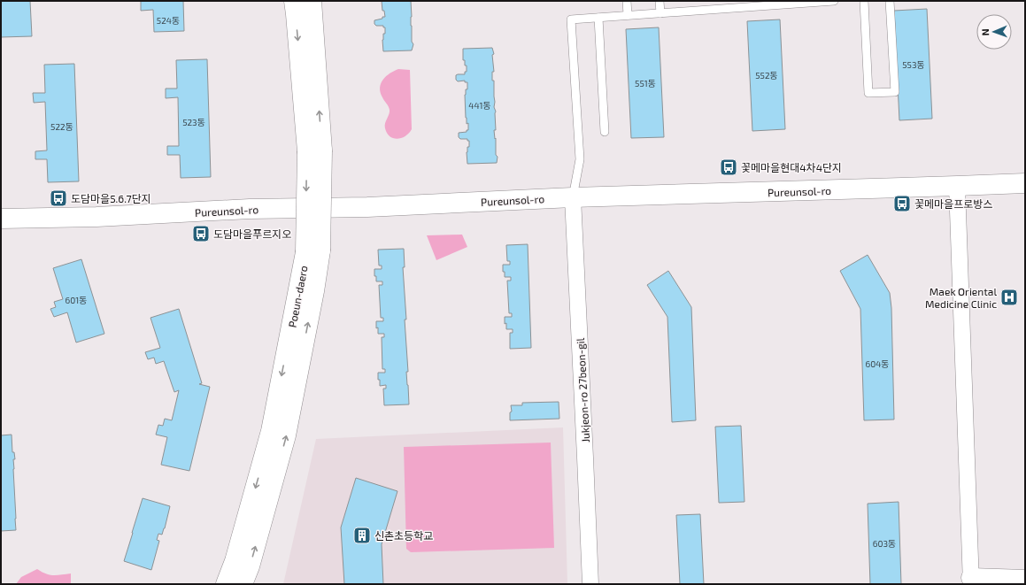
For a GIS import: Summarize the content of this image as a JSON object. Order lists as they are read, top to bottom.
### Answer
{
  "streets": {
    "main road": ["Pureunsol-ro", "Poeun-daero"],
    "street": ["Jukjeon-ro 27beon-gil"]
  },
  "crossings": [
    ["Pureunsol-ro", "Jukjeon-ro 27beon-gil"]
  ],
  "places": {
    "bus stop": [
      "꽃메마을현대4차4단지",
      "도담마을5.6.7단지",
      "꽃메마을프로방스",
      "도담마을푸르지오"
    ],
    "hospital": ["Maek Oriental Medicine Clinic"],
    "building": ["신촌초등학교"]
  },
  "house_numbers": [
    "524동",
    "553동",
    "552동",
    "551동",
    "441동",
    "523동",
    "522동",
    "601동",
    "604동",
    "603동"
  ],
  "north": "left"
}
